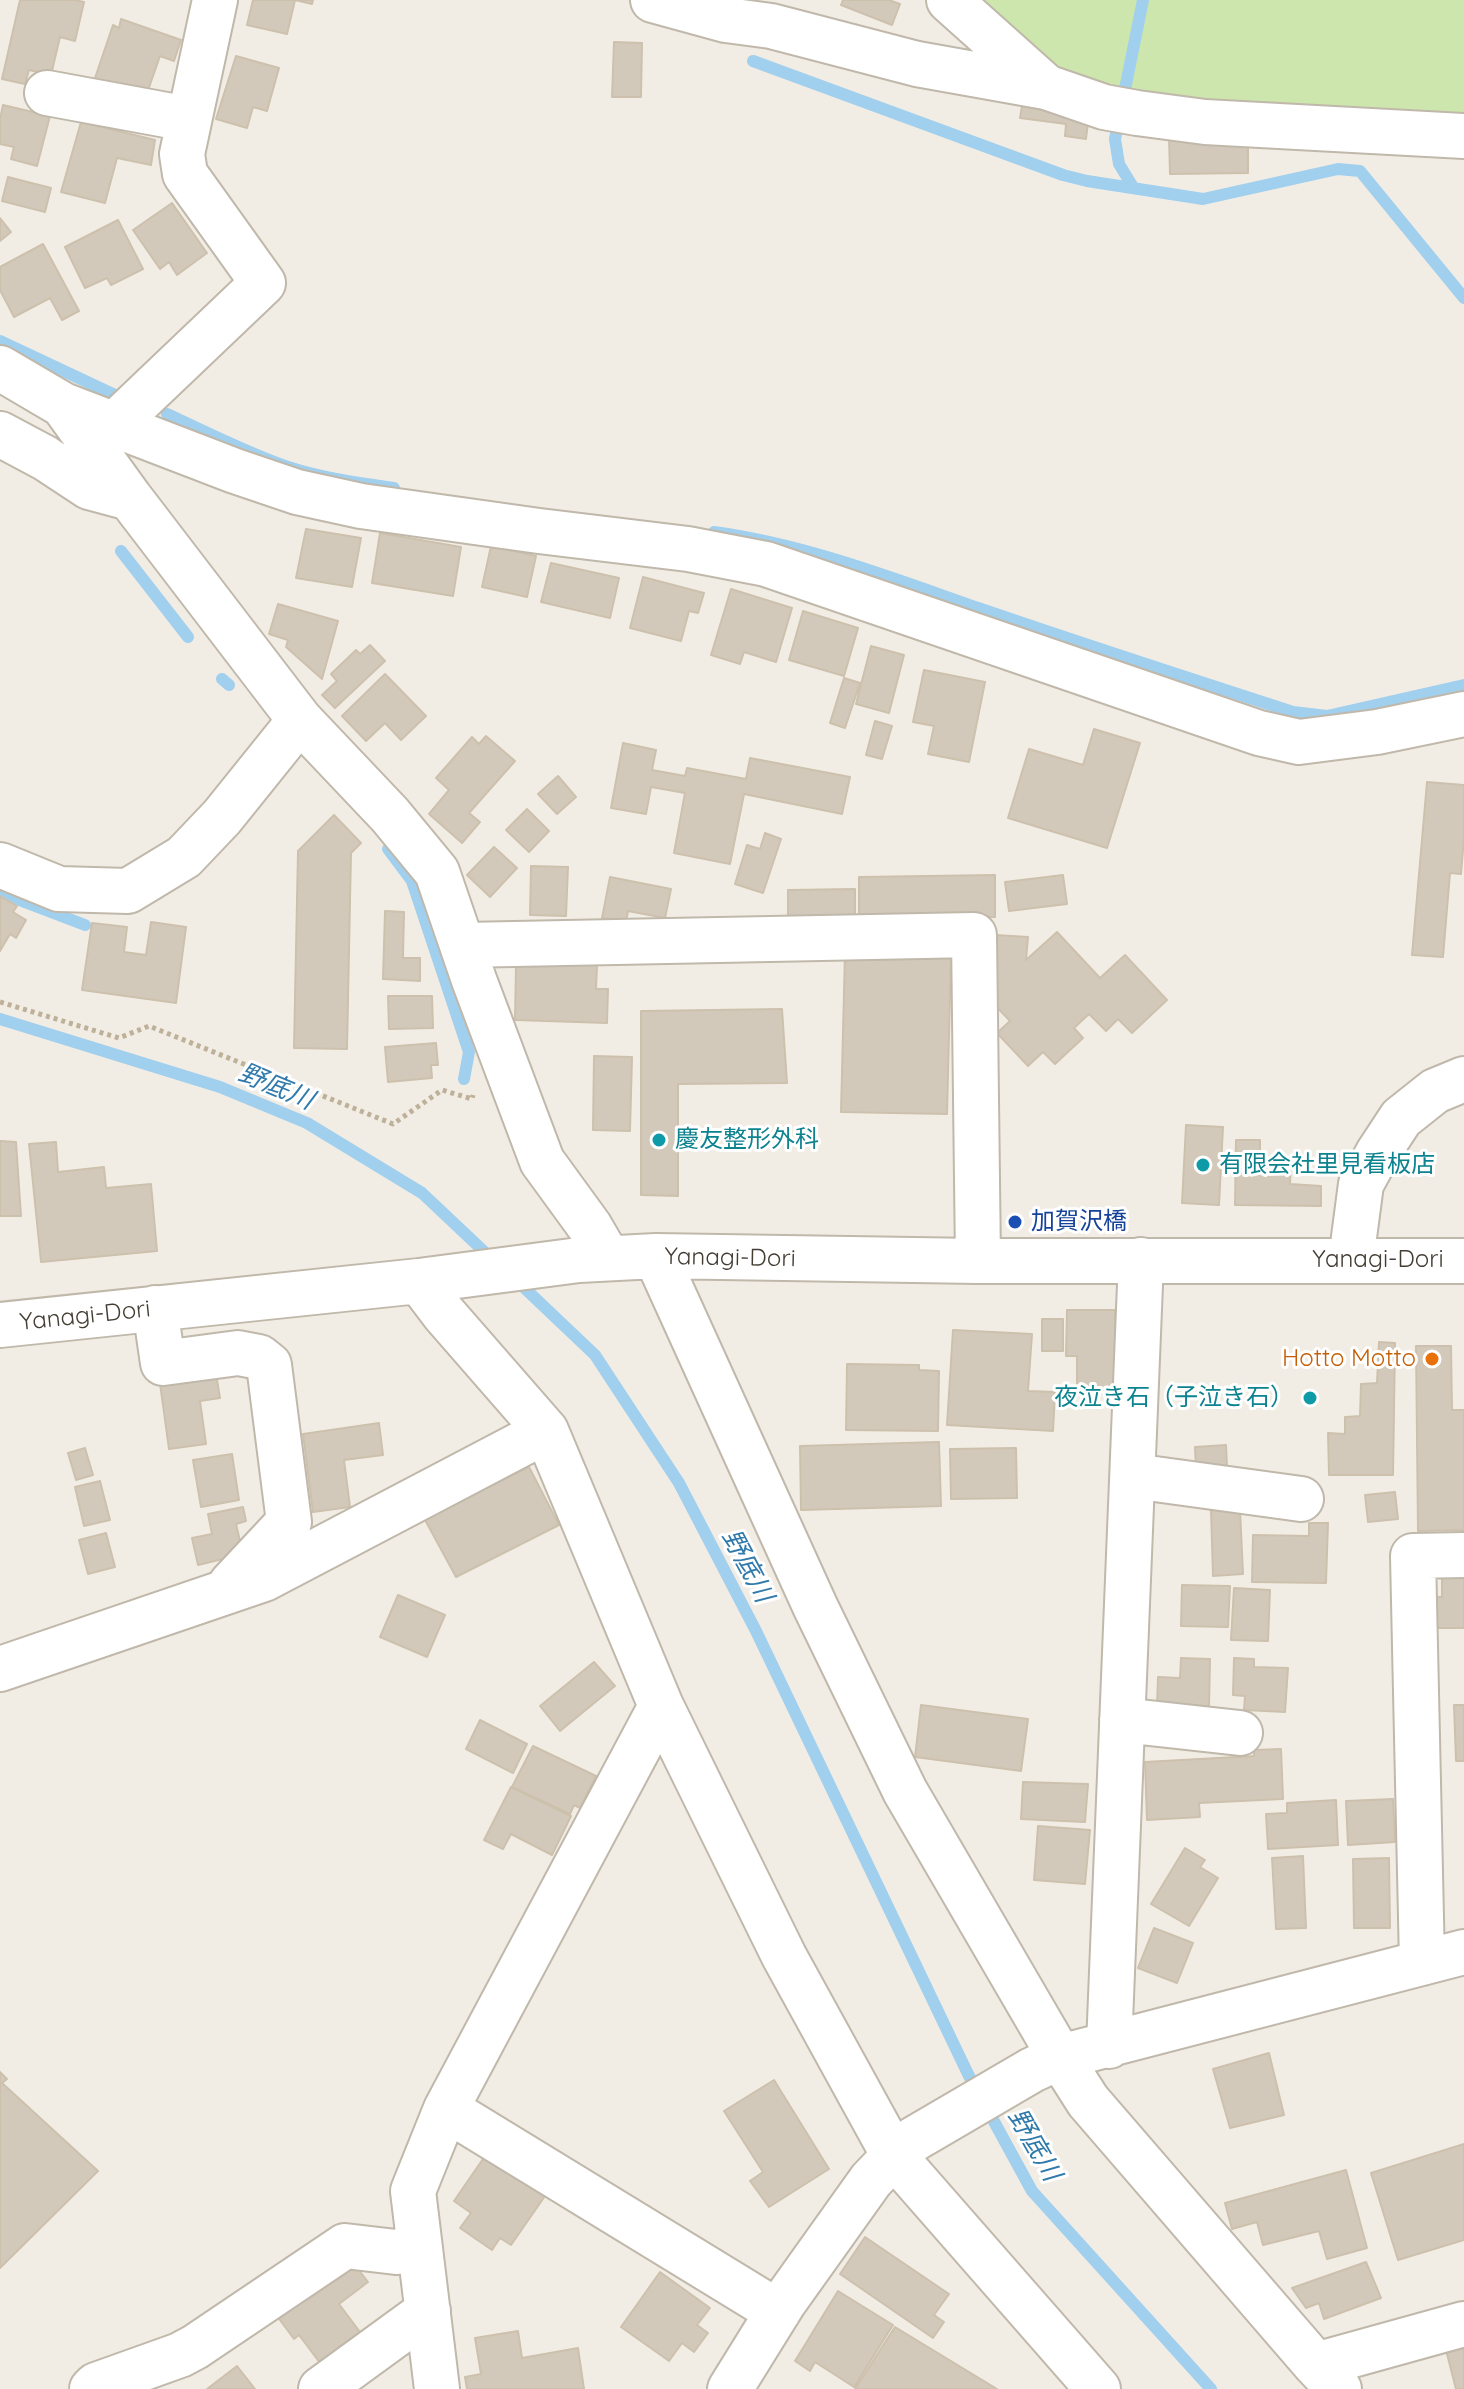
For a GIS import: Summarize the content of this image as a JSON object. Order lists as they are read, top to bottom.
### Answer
{
  "streets": {
    "street": ["Yanagi-Dori"]
  },
  "water": ["野底川"],
  "places": [
    "慶友整形外科",
    "有限会社里見看板店",
    "加賀沢橋",
    "Hotto Motto",
    "夜泣き石（子泣き石）"
  ]
}
